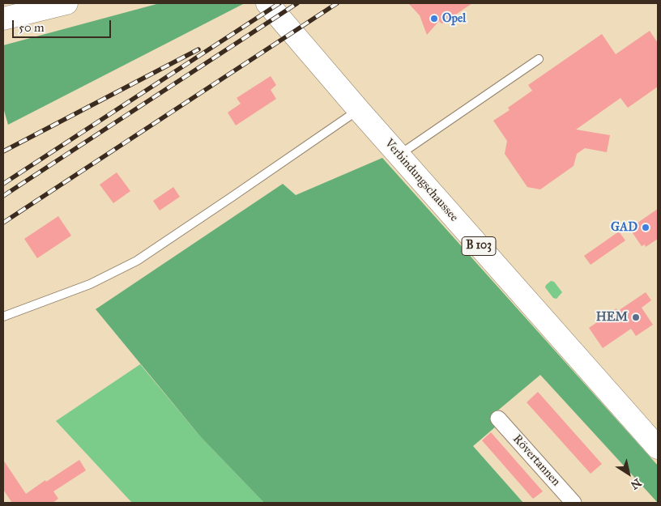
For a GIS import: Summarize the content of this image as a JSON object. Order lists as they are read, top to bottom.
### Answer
{
  "streets": {
    "main road": ["Verbindungschaussee", "B 103"],
    "street": ["Rövertannen"]
  },
  "places": ["Opel", "GAD", "HEM"],
  "scale_bar": "50 m",
  "north": "bottom right"
}
